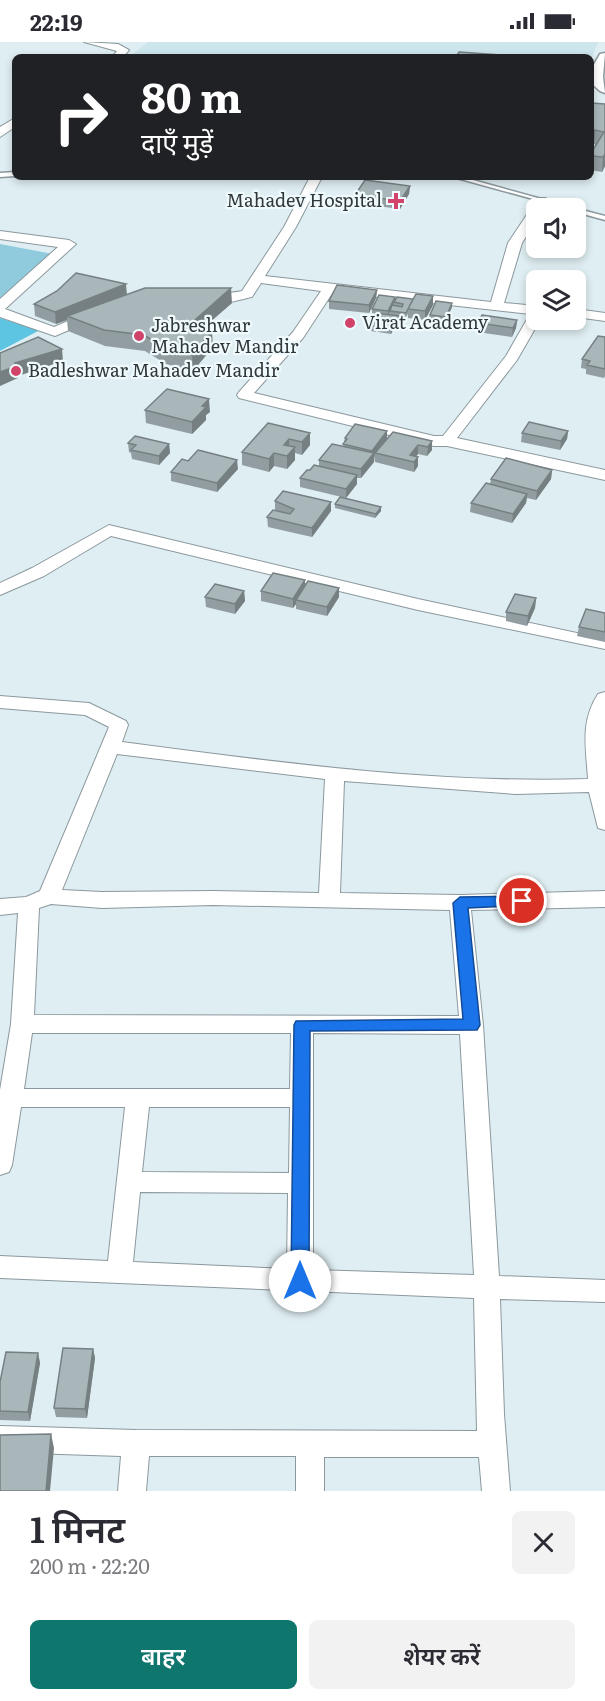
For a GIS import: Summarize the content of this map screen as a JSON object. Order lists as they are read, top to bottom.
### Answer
{
  "places": {
    "health": ["Mahadev Hospital"],
    "other": ["Virat Academy", "Jabreshwar Mahadev Mandir", "Badleshwar Mahadev Mandir"]
  },
  "page": {
    "status": "22:19",
    "turn": ["80 m", "दाएँ मुड़ें"],
    "heading": ["1 मिनट", "200 m · 22:20"],
    "buttons": ["बाहर", "शेयर करें"]
  }
}
